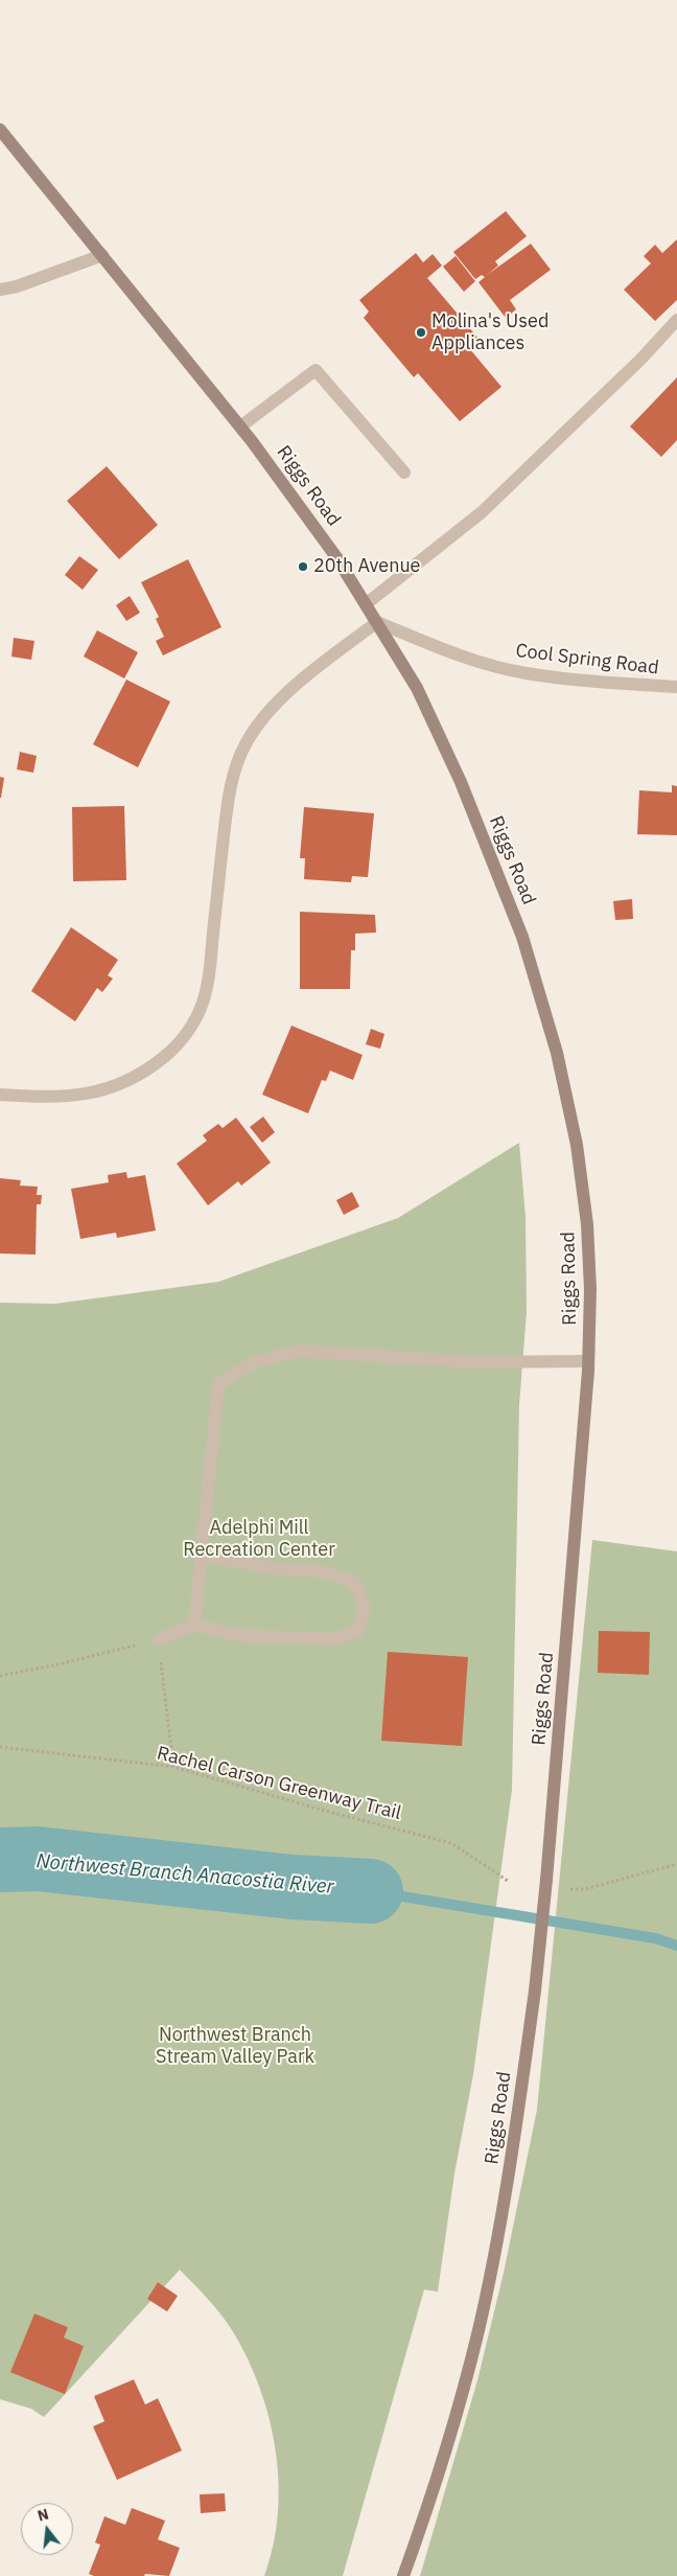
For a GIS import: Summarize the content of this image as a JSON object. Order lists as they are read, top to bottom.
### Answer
{
  "streets": {
    "main road": ["Riggs Road"],
    "street": ["Cool Spring Road"],
    "path": ["Rachel Carson Greenway Trail"]
  },
  "crossings": [
    ["Riggs Road", "Cool Spring Road"]
  ],
  "water": ["Northwest Branch Anacostia River"],
  "parks": ["Adelphi Mill Recreation Center", "Northwest Branch Stream Valley Park"],
  "places": ["Molina's Used Appliances", "20th Avenue"],
  "north": "top"
}
